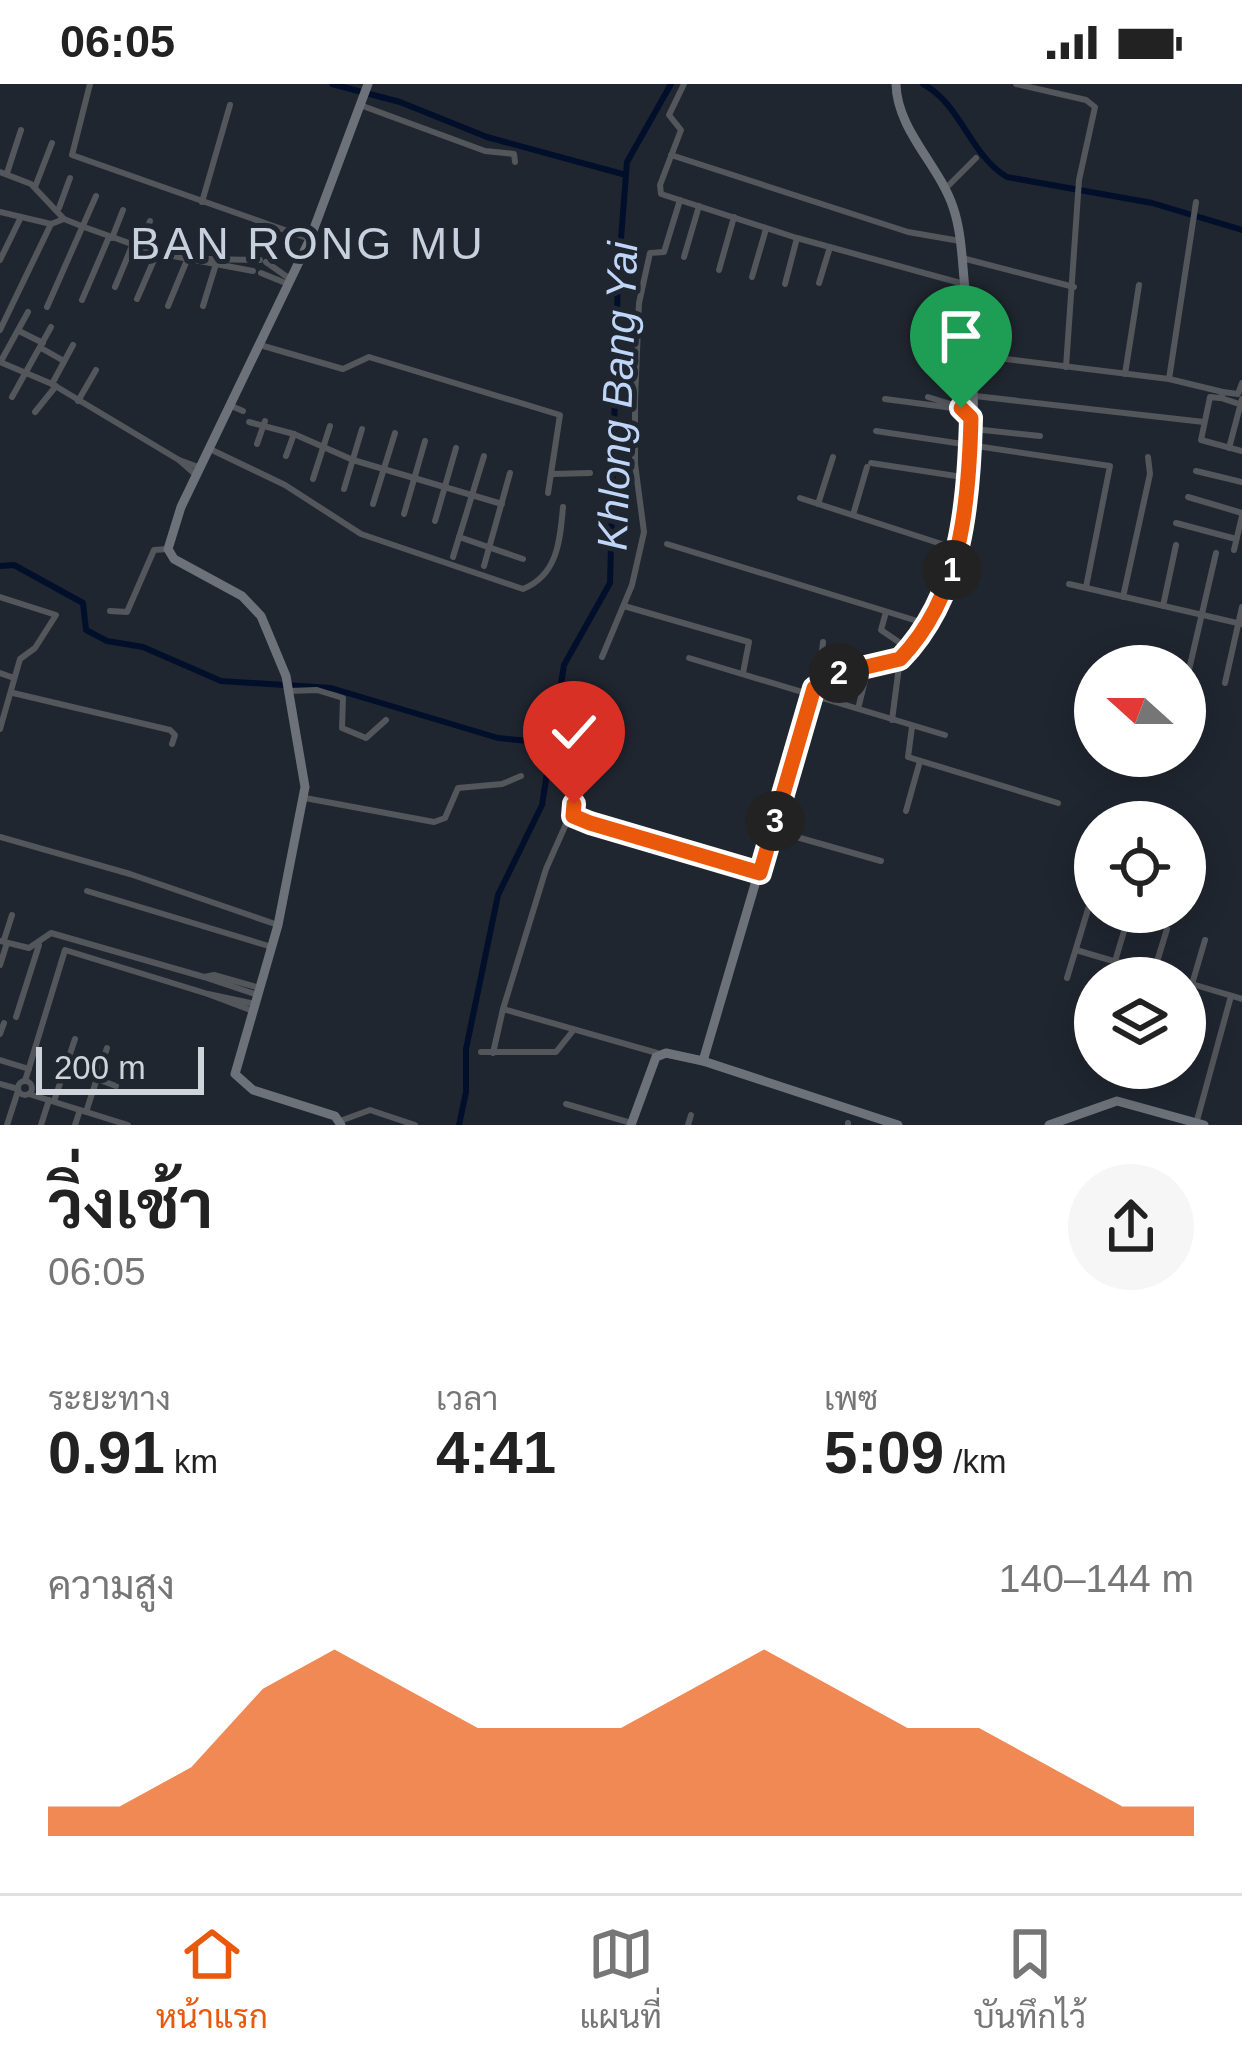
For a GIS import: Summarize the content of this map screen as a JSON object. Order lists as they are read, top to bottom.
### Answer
{
  "districts": ["BAN RONG MU"],
  "water": ["Khlong Bang Yai"],
  "scale_bar": "200 m",
  "north": "left",
  "page": {
    "status": "06:05",
    "pins": ["1", "2", "3"],
    "scale": "200 m",
    "heading": ["วิ่งเช้า", "06:05"],
    "stats": [
      ["ระยะทาง", "0.91 km"],
      ["เวลา", "4:41"],
      ["เพซ", "5:09 /km"]
    ],
    "chart": ["ความสูง", "140–144 m"],
    "tabs": ["หน้าแรก", "แผนที่", "บันทึกไว้"]
  }
}
